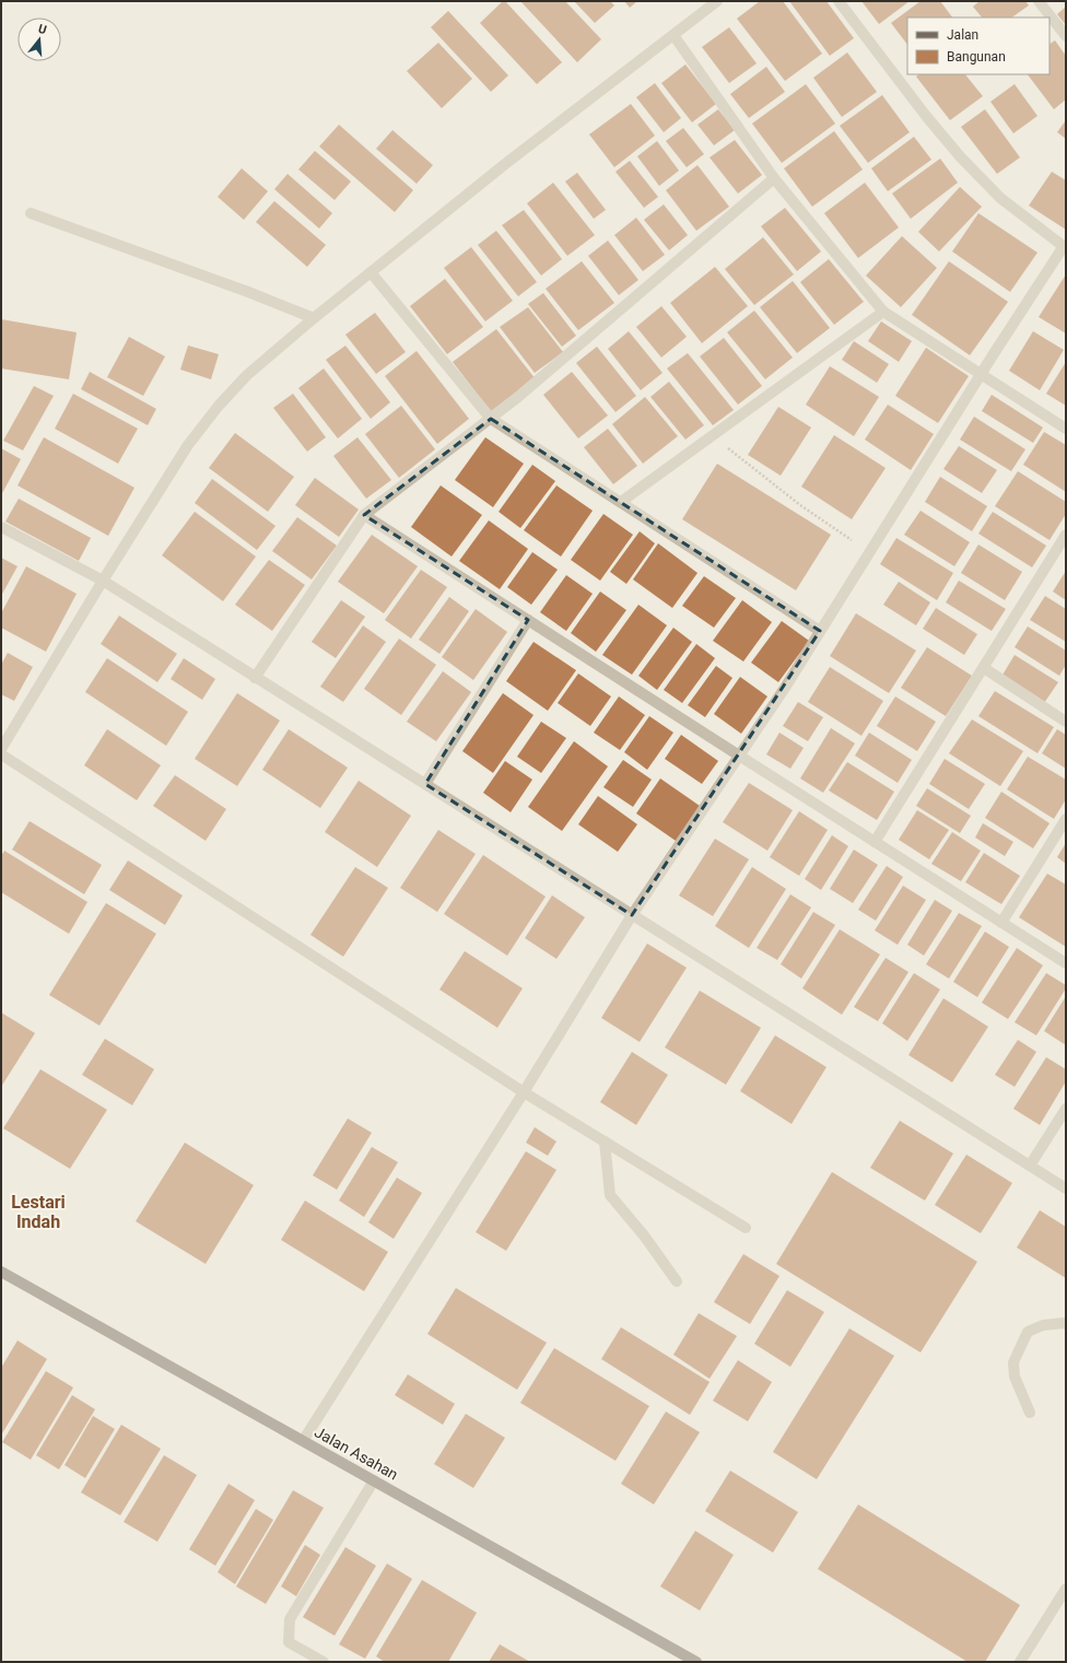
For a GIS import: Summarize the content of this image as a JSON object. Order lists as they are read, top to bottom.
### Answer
{
  "streets": {
    "main road": ["Jalan Asahan"]
  },
  "districts": ["Lestari Indah"],
  "legend": ["Jalan", "Bangunan"],
  "north": "top"
}
